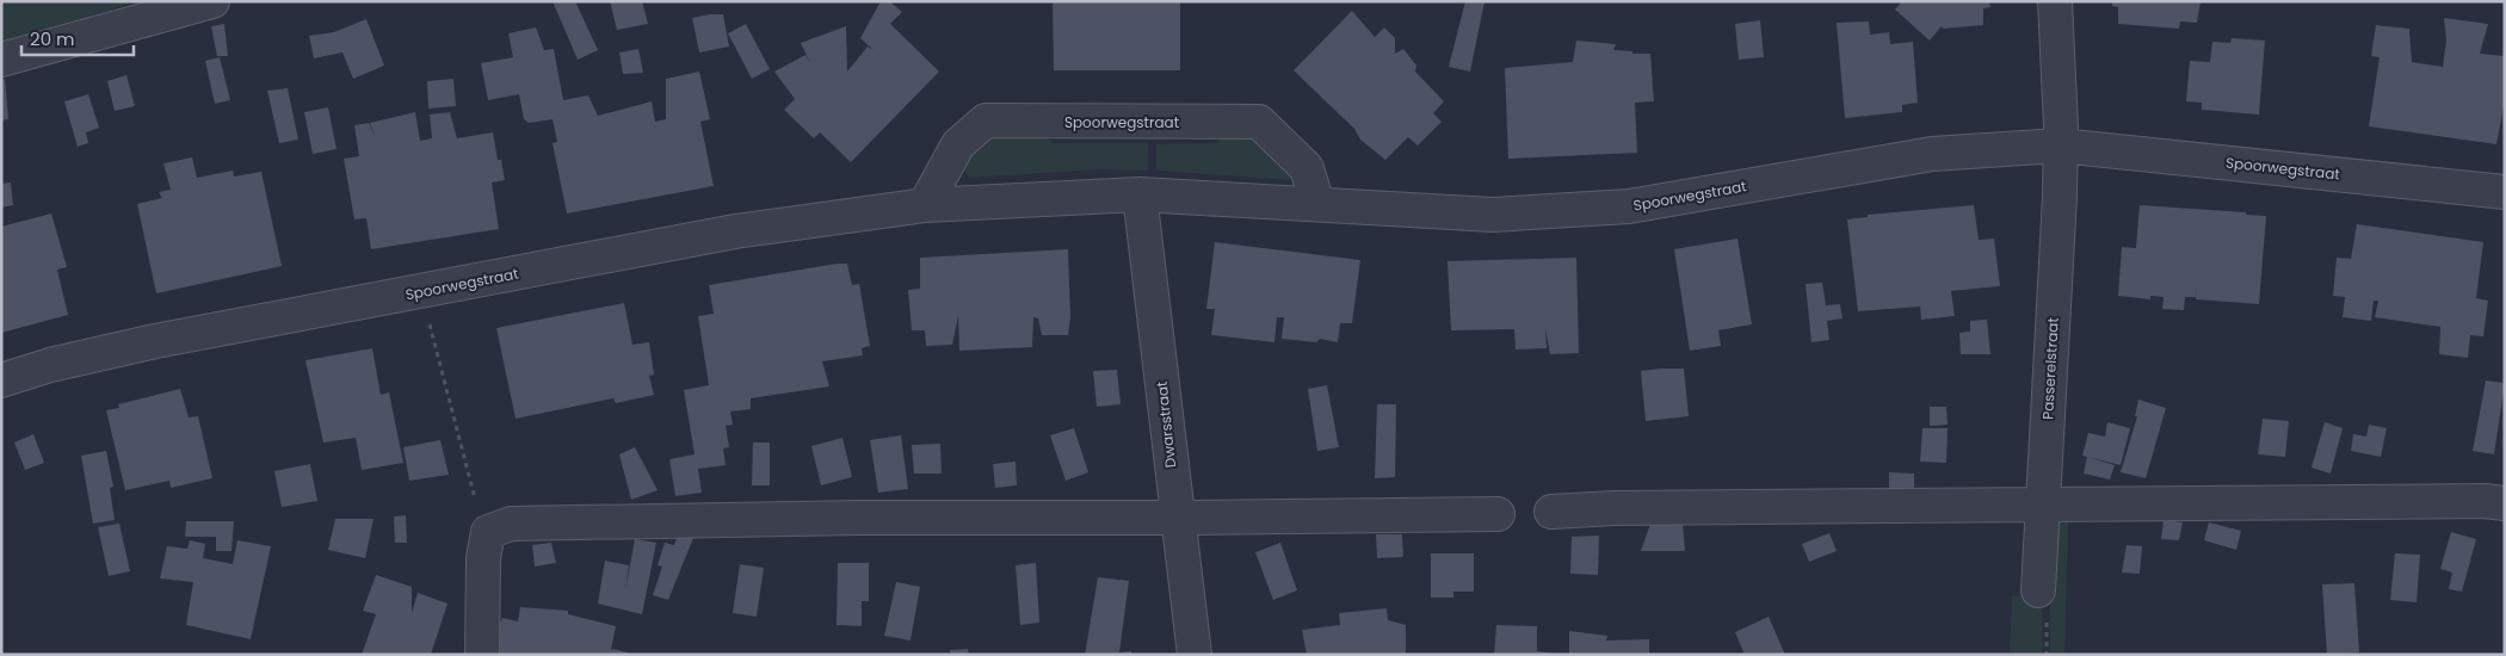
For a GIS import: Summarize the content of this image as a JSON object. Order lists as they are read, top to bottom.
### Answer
{
  "streets": {
    "street": ["Spoorwegstraat", "Passerelstraat", "Dwarsstraat"]
  },
  "crossings": [
    ["Spoorwegstraat", "Passerelstraat"],
    ["Spoorwegstraat", "Dwarsstraat"]
  ],
  "scale_bar": "20 m"
}
